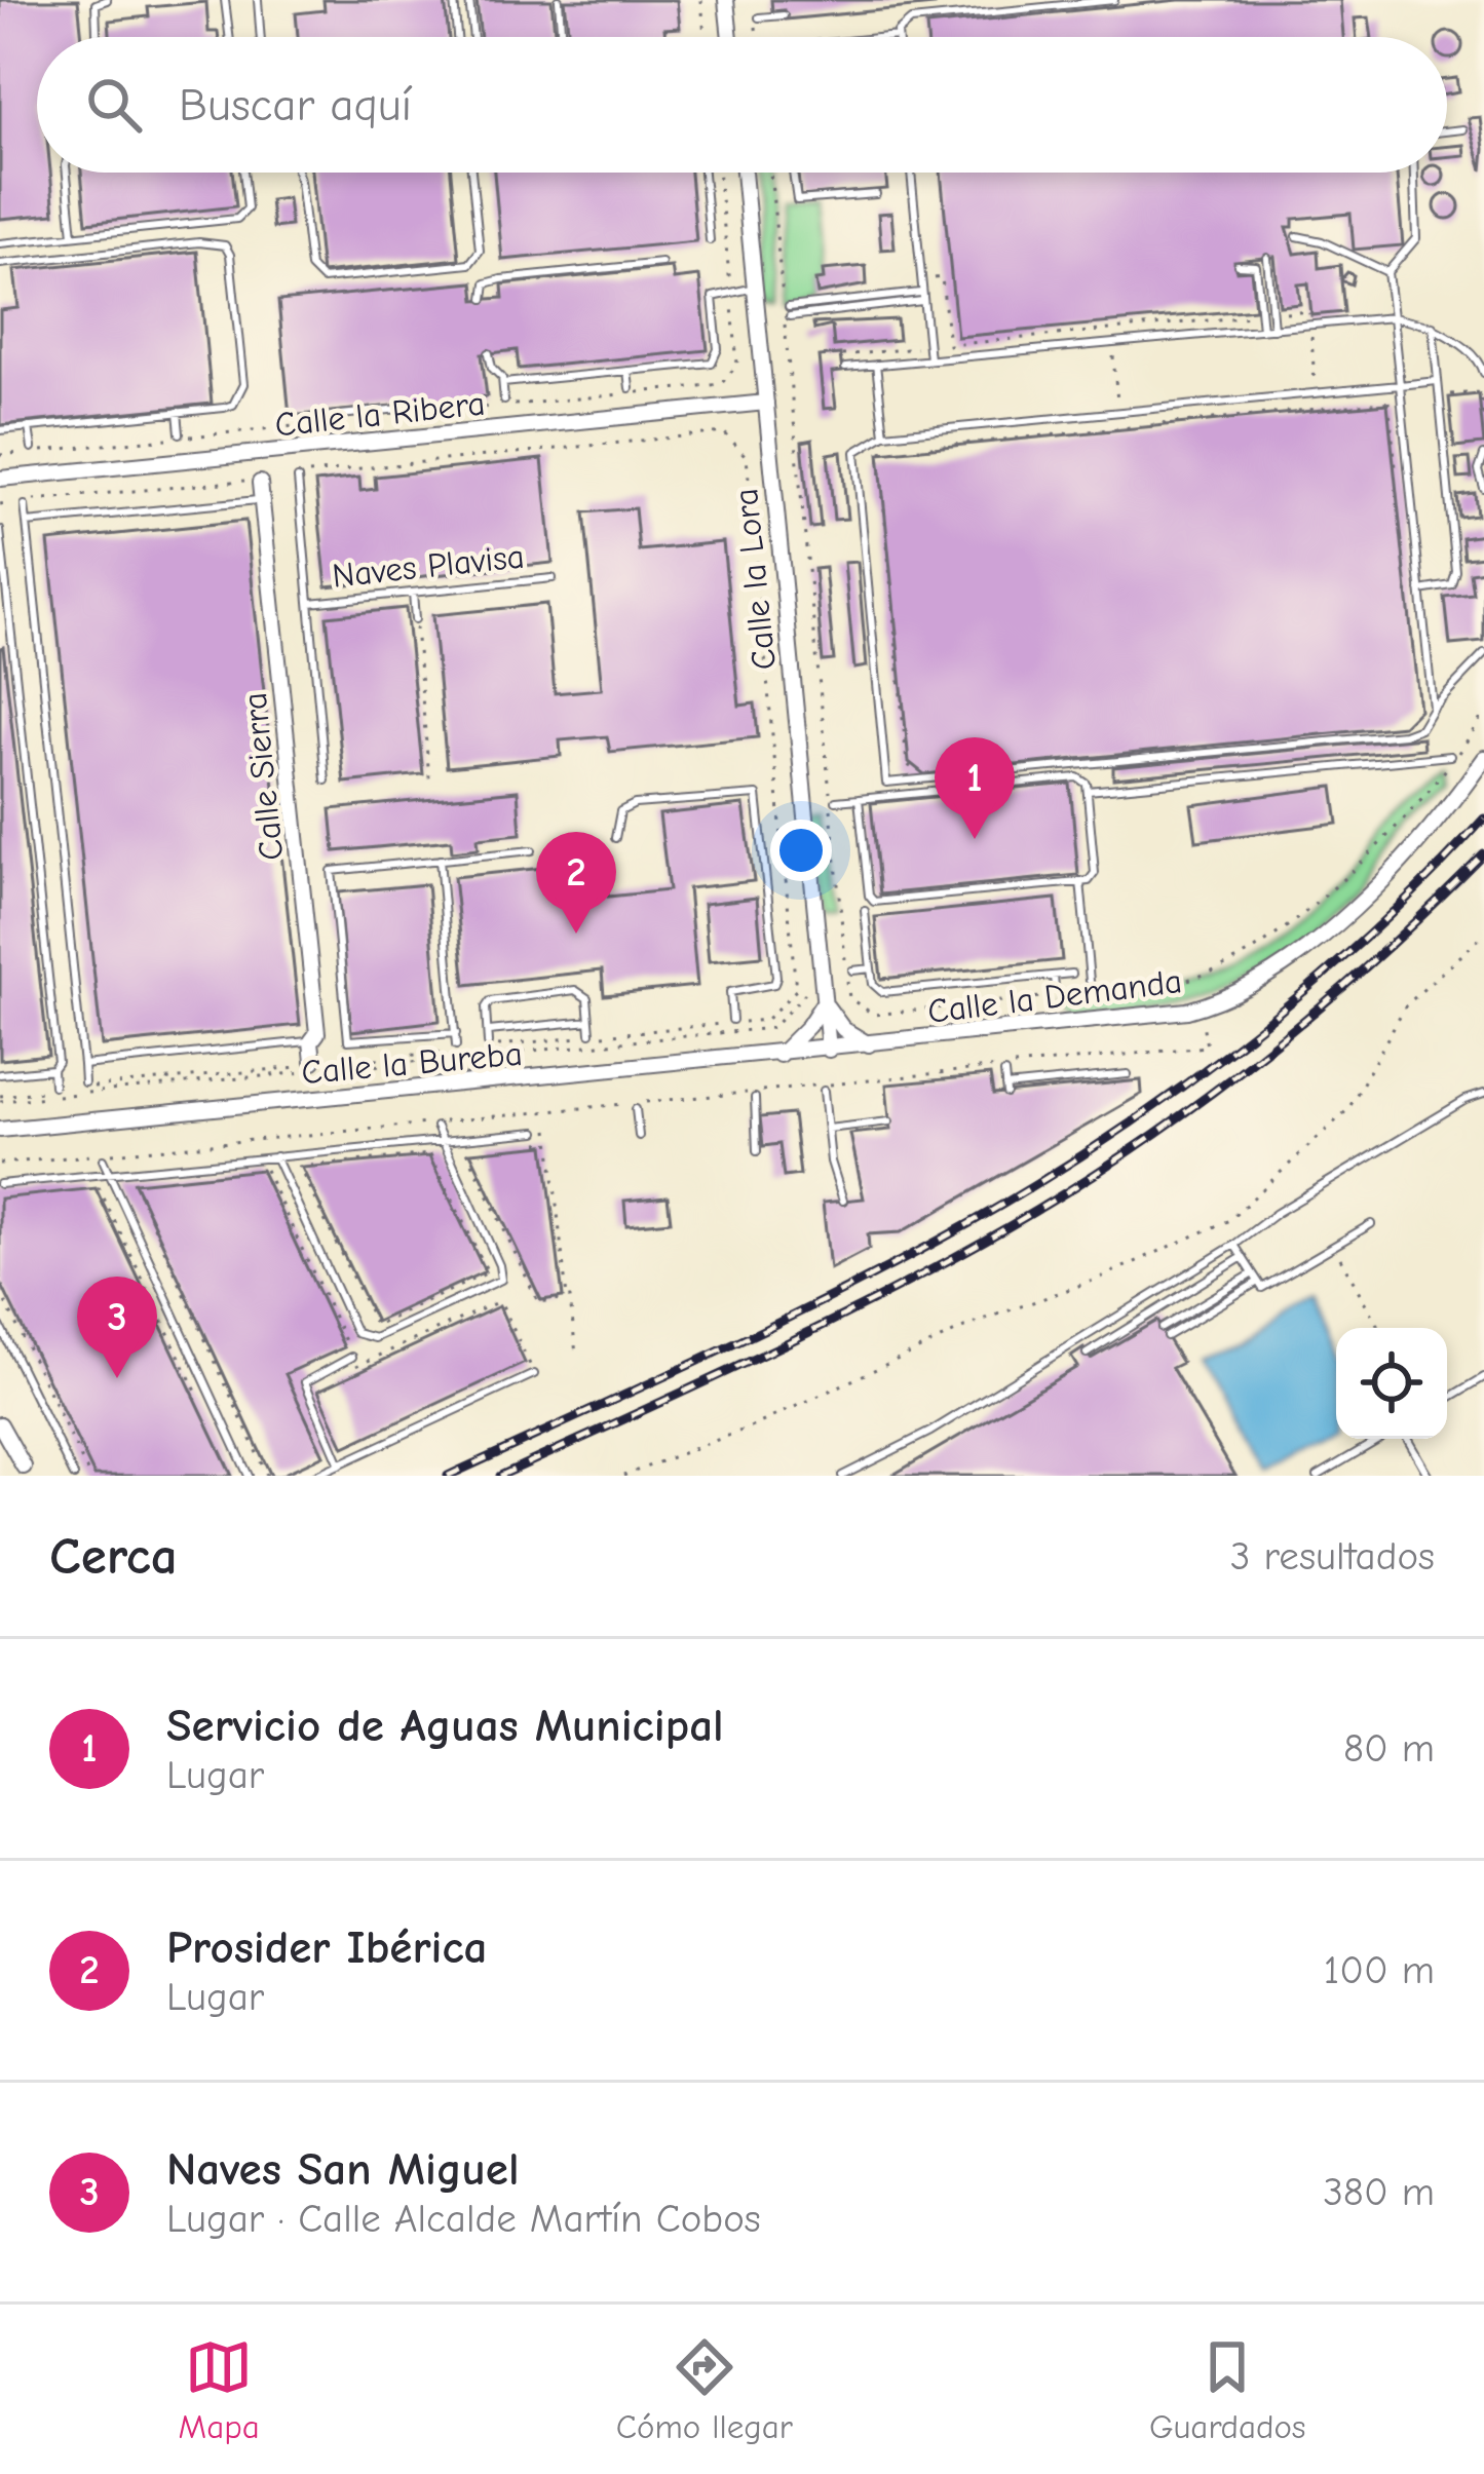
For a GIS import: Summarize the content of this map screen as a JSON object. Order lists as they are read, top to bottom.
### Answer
{
  "streets": {
    "street": [
      "Calle la Ribera",
      "Calle la Lora",
      "Calle Sierra",
      "Calle la Demanda",
      "Calle la Bureba"
    ],
    "lane": ["Naves Plavisa"]
  },
  "crossings": [
    ["Calle la Ribera", "Calle la Lora"],
    ["Calle la Lora", "Calle la Demanda"],
    ["Calle la Lora", "Calle la Bureba"],
    ["Calle la Demanda", "Calle la Bureba"]
  ],
  "page": {
    "search": "Buscar aquí",
    "pins": ["1", "2", "3"],
    "heading": ["Cerca", "3 resultados"],
    "list": [
      {
        "mark": "1",
        "name": "Servicio de Aguas Municipal",
        "note": "Lugar",
        "value": "80 m"
      },
      {
        "mark": "2",
        "name": "Prosider Ibérica",
        "note": "Lugar",
        "value": "100 m"
      },
      {
        "mark": "3",
        "name": "Naves San Miguel",
        "note": "Lugar · Calle Alcalde Martín Cobos",
        "value": "380 m"
      }
    ],
    "nav": ["Mapa", "Cómo llegar", "Guardados"]
  }
}
